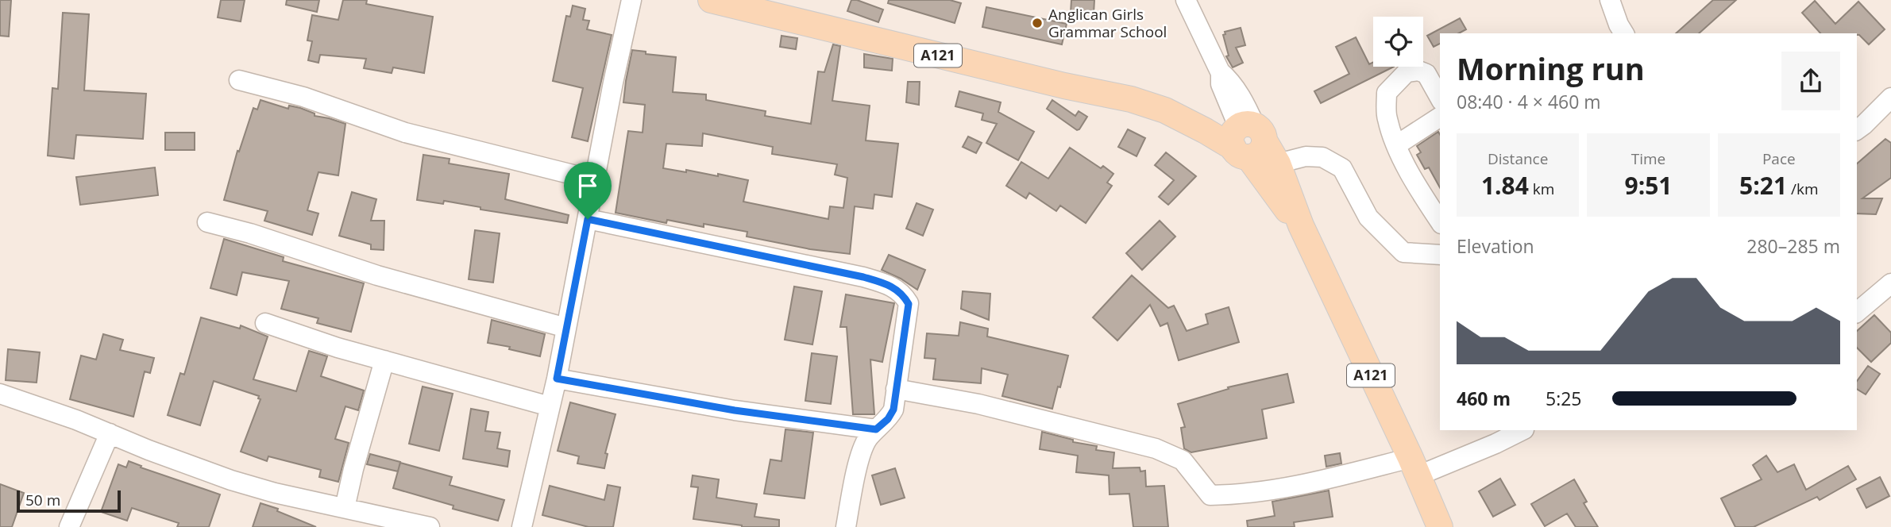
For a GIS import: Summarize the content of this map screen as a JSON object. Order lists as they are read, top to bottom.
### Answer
{
  "streets": {
    "main road": ["A121"]
  },
  "places": ["Anglican Girls Grammar School"],
  "scale_bar": "50 m",
  "page": {
    "heading": ["Morning run", "08:40 · 4 × 460 m"],
    "stats": [
      ["Distance", "1.84 km"],
      ["Time", "9:51"],
      ["Pace", "5:21 /km"]
    ],
    "chart": ["Elevation", "280–285 m"],
    "list": [
      {
        "name": "460 m",
        "note": "5:25"
      }
    ],
    "scale": "50 m"
  }
}
